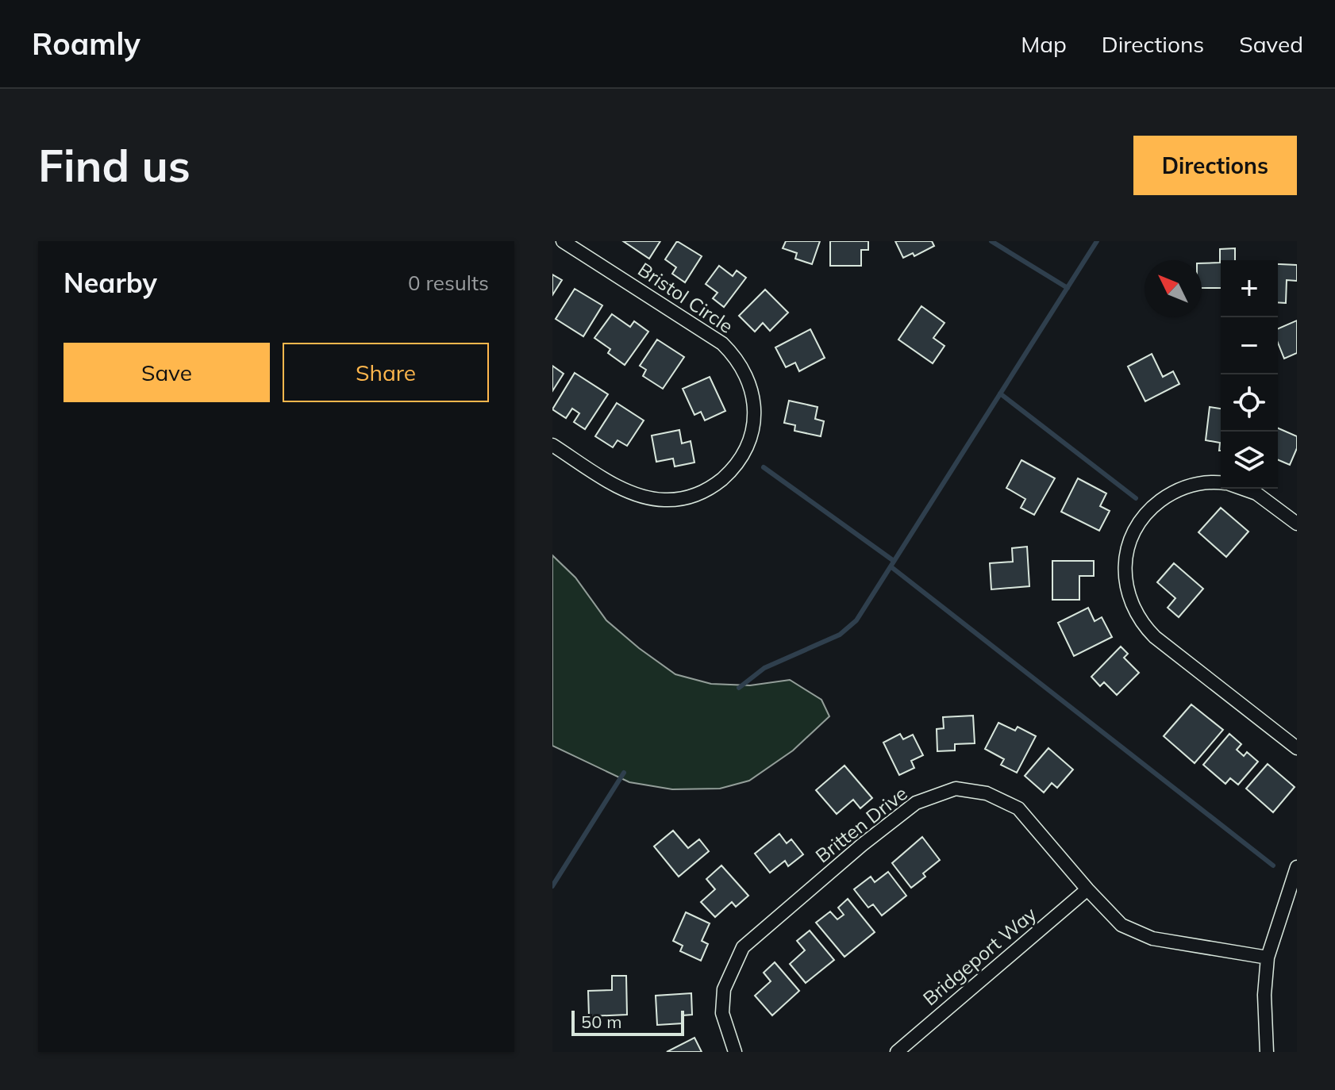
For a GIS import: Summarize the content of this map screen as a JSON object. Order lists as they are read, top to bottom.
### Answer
{
  "streets": {
    "street": ["Bristol Circle", "Britten Drive", "Bridgeport Way"]
  },
  "crossings": [
    ["Britten Drive", "Bridgeport Way"]
  ],
  "scale_bar": "50 m",
  "north": "top left",
  "page": {
    "header": "Roamly",
    "nav": ["Map", "Directions", "Saved"],
    "buttons": [
      "Directions",
      ["Save", "Share"]
    ],
    "title": "Find us",
    "heading": ["Nearby", "0 results"],
    "map_buttons": ["+", "−"],
    "scale": "50 m"
  }
}
